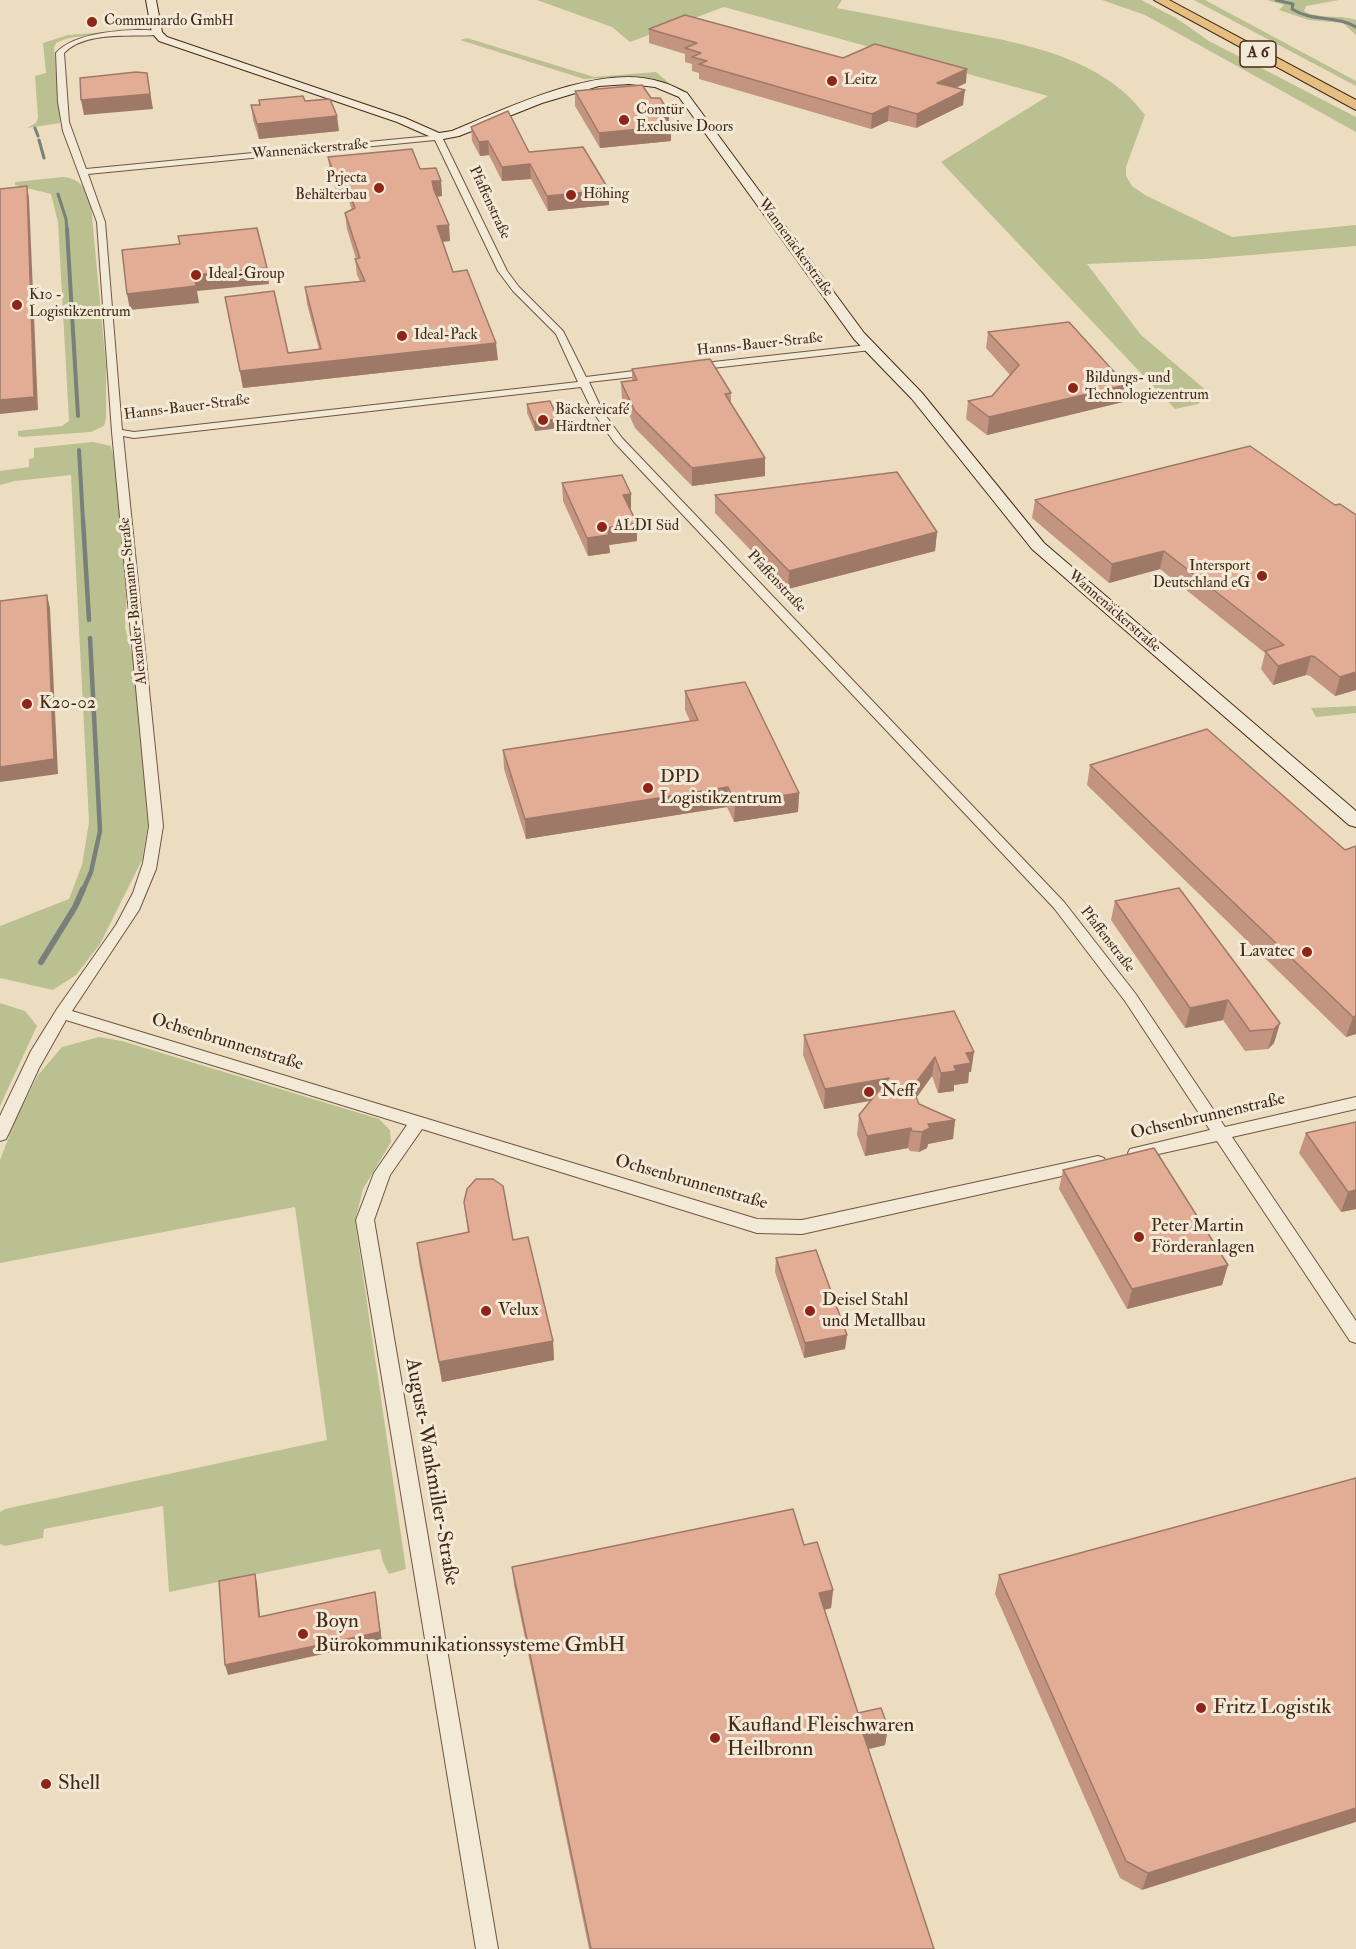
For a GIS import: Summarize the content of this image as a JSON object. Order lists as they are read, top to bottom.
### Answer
{
  "streets": {
    "highway": ["A 6"],
    "street": [
      "Wannenäckerstraße",
      "Pfaffenstraße",
      "Hanns-Bauer-Straße",
      "Alexander-Baumann-Straße",
      "Ochsenbrunnenstraße",
      "August-Wankmiller-Straße"
    ]
  },
  "crossings": [
    ["Wannenäckerstraße", "Pfaffenstraße"],
    ["Wannenäckerstraße", "Hanns-Bauer-Straße"],
    ["Wannenäckerstraße", "Alexander-Baumann-Straße"],
    ["Pfaffenstraße", "Hanns-Bauer-Straße"],
    ["Pfaffenstraße", "Ochsenbrunnenstraße"],
    ["Hanns-Bauer-Straße", "Alexander-Baumann-Straße"],
    ["Alexander-Baumann-Straße", "Ochsenbrunnenstraße"],
    ["Ochsenbrunnenstraße", "August-Wankmiller-Straße"]
  ],
  "places": [
    "Communardo GmbH",
    "Leitz",
    "Comtür Exclusive Doors",
    "Prjecta Behälterbau",
    "Höhing",
    "Ideal-Group",
    "K10 - Logistikzentrum",
    "Ideal-Pack",
    "Bildungs- und Technologiezentrum",
    "Bäckereicafé Härdtner",
    "ALDI Süd",
    "Intersport Deutschland eG",
    "K20-02",
    "DPD Logistikzentrum",
    "Lavatec",
    "Neff",
    "Peter Martin Förderanlagen",
    "Velux",
    "Deisel Stahl und Metallbau",
    "Boyn Bürokommunikationssysteme GmbH",
    "Fritz Logistik",
    "Kaufland Fleischwaren Heilbronn",
    "Shell"
  ]
}
